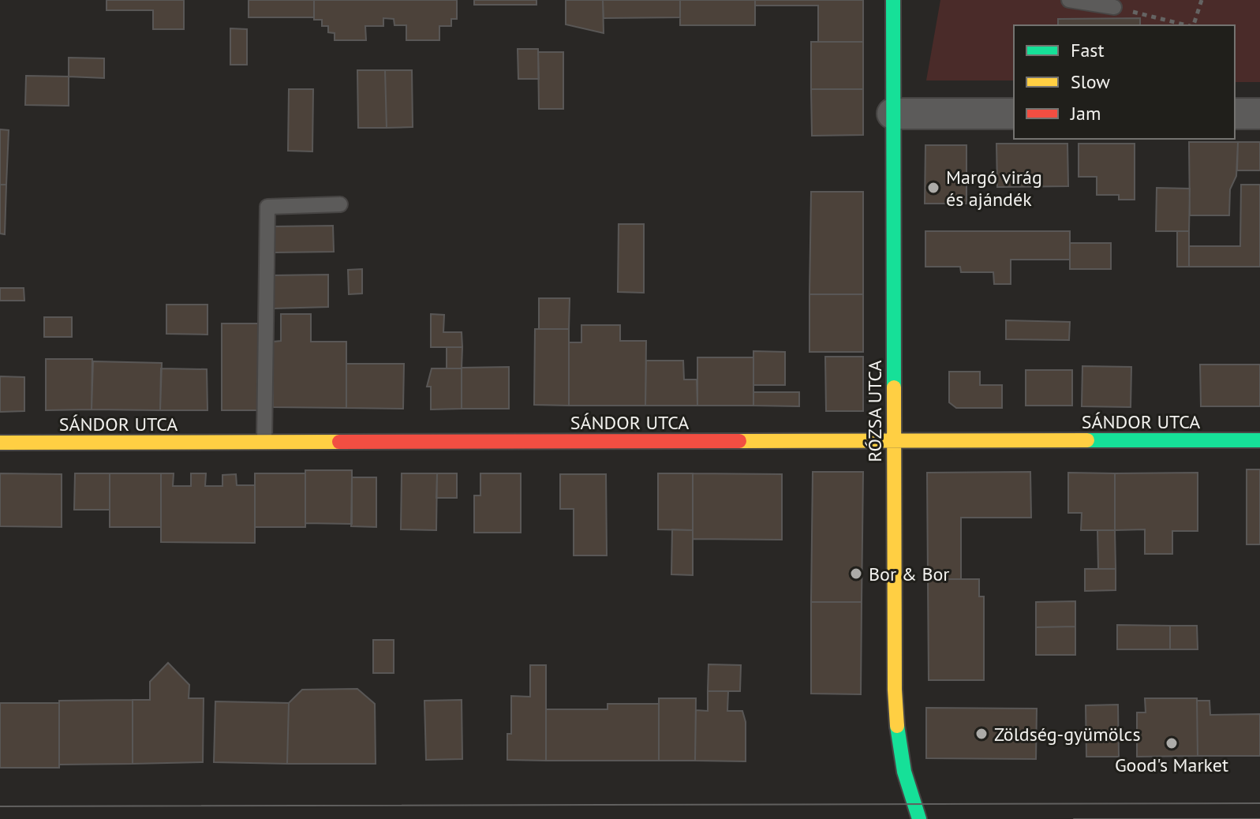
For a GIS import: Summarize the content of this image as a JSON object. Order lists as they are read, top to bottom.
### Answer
{
  "streets": {
    "street": ["RÓZSA UTCA", "SÁNDOR UTCA"]
  },
  "crossings": [
    ["RÓZSA UTCA", "SÁNDOR UTCA"]
  ],
  "places": [
    "Margó virág és ajándék",
    "Bor & Bor",
    "Zöldség-gyümölcs",
    "Good's Market"
  ],
  "legend": ["Fast", "Slow", "Jam"]
}
